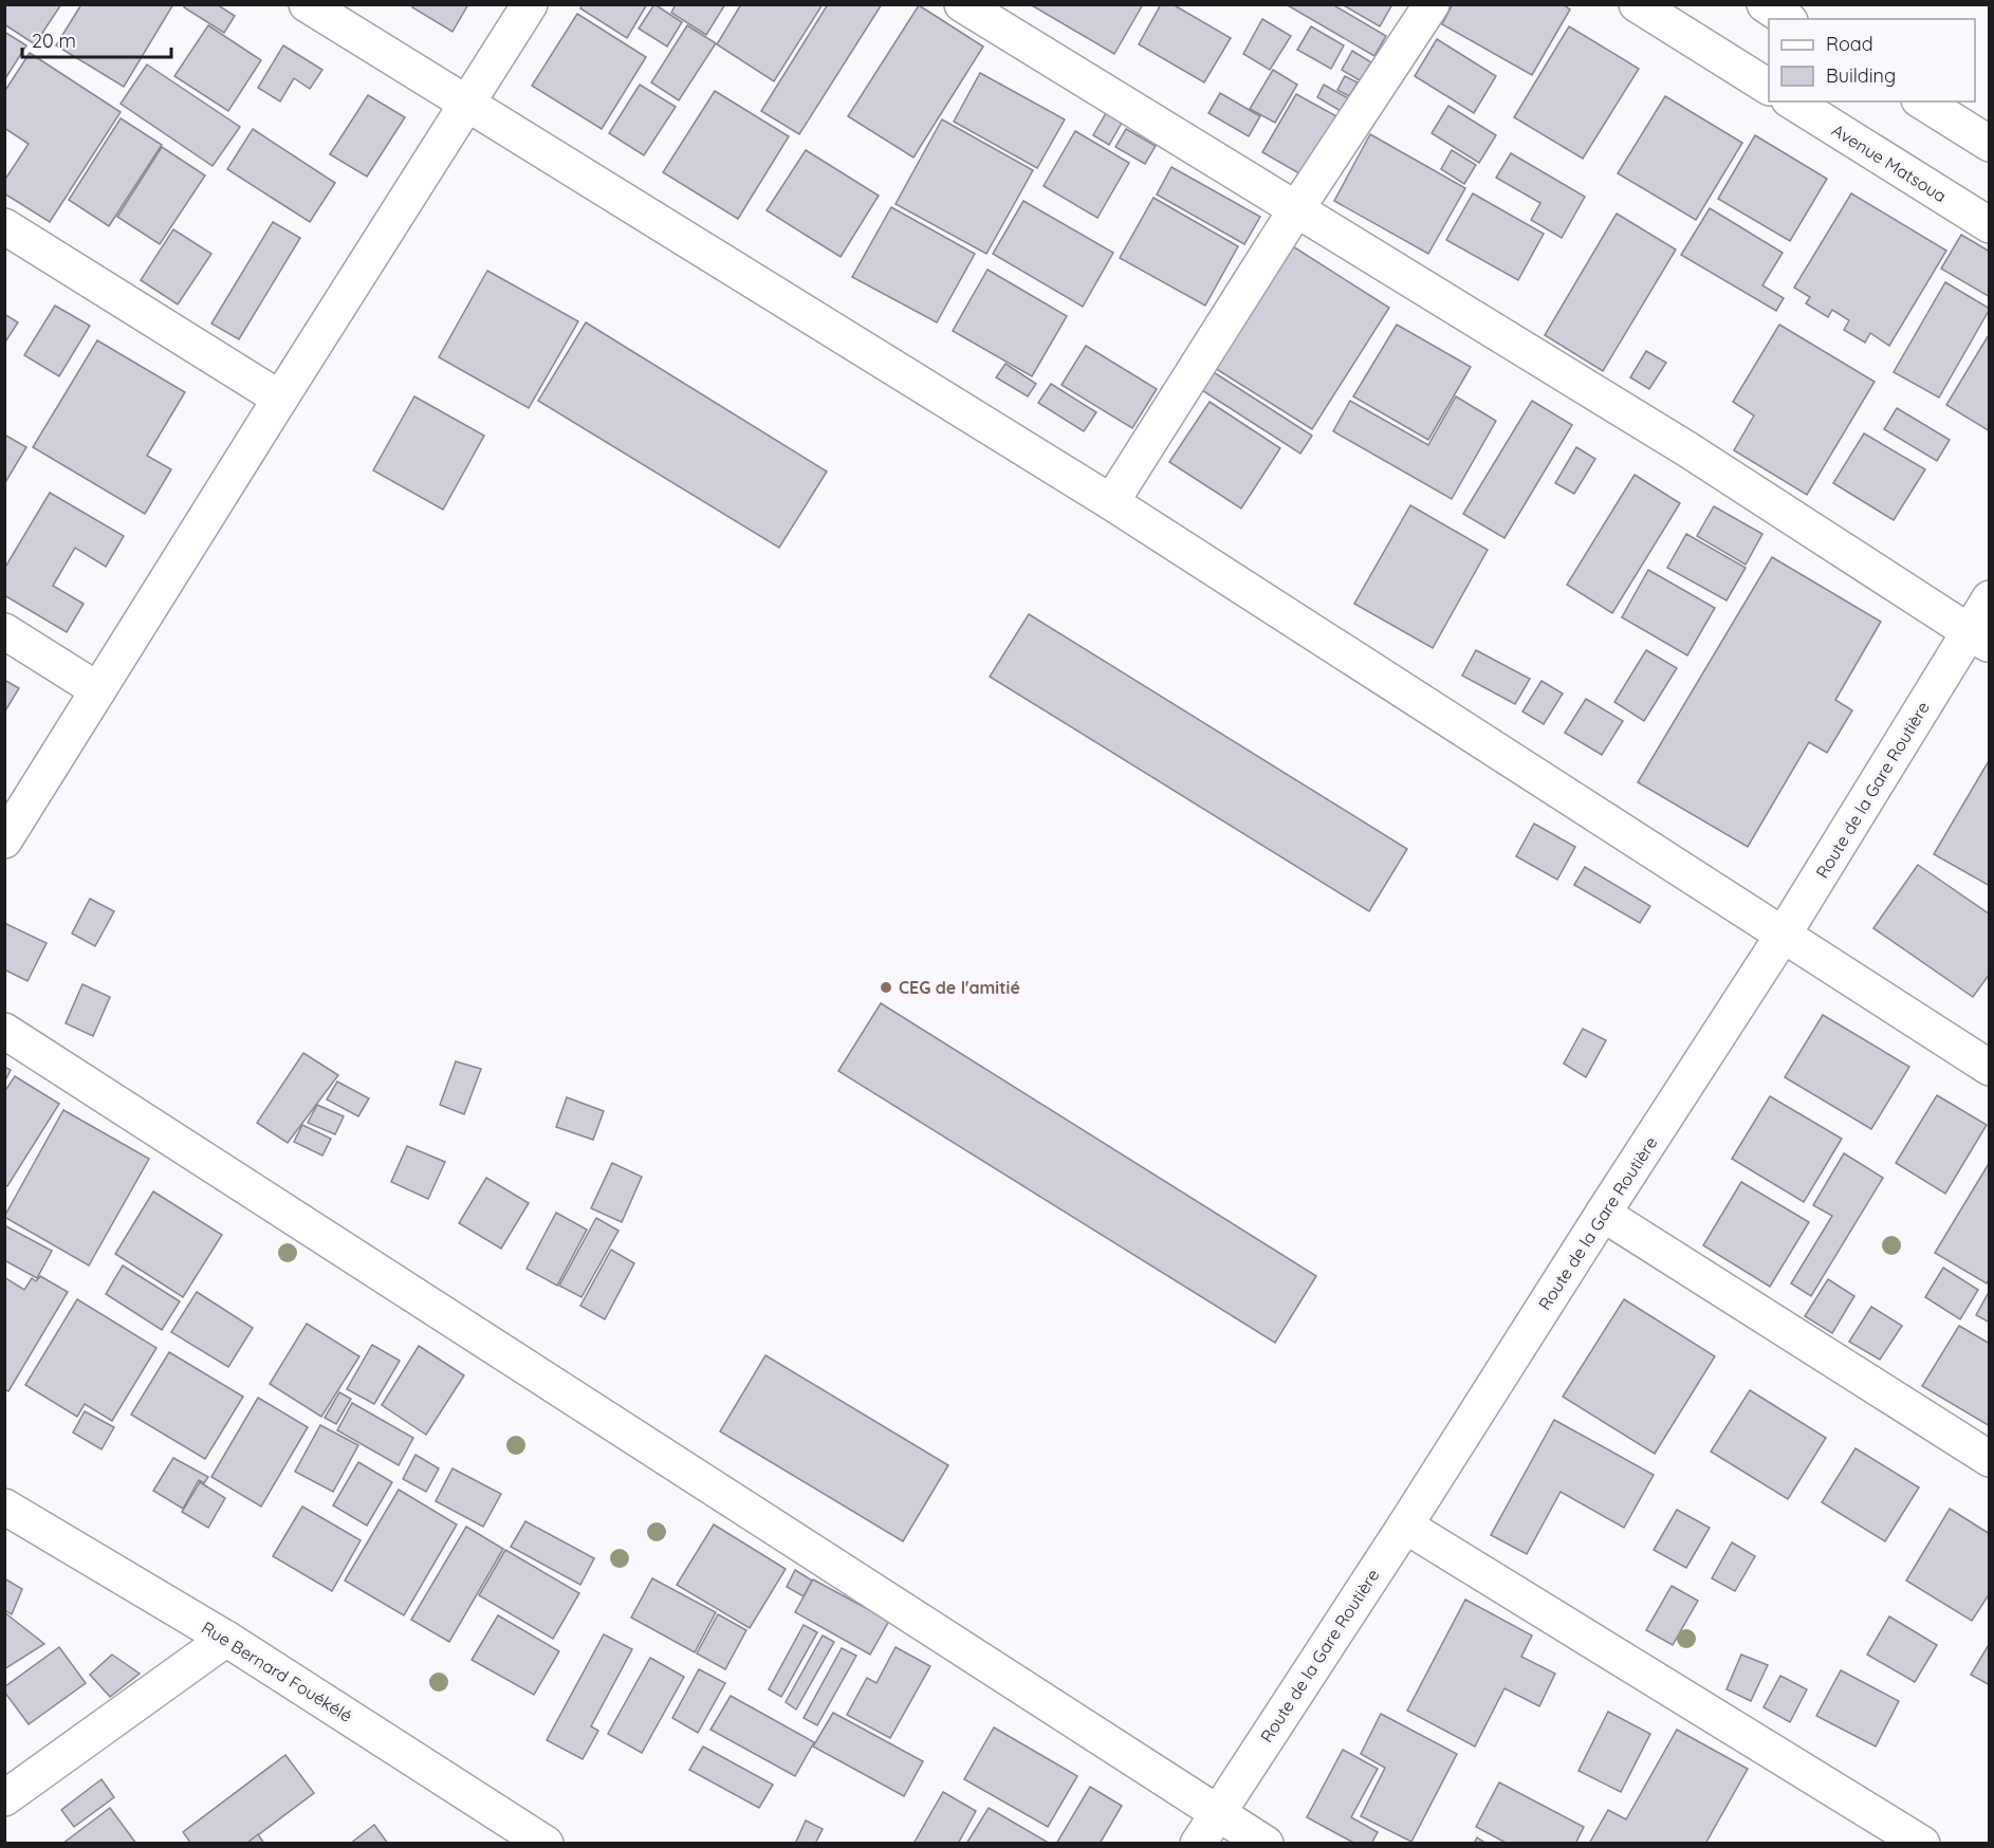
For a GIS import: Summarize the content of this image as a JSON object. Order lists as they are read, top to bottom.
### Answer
{
  "streets": {
    "street": ["Avenue Matsoua", "Route de la Gare Routière", "Rue Bernard Fouékélé"]
  },
  "places": ["CEG de l'amitié"],
  "legend": ["Road", "Building"],
  "scale_bar": "20 m"
}
